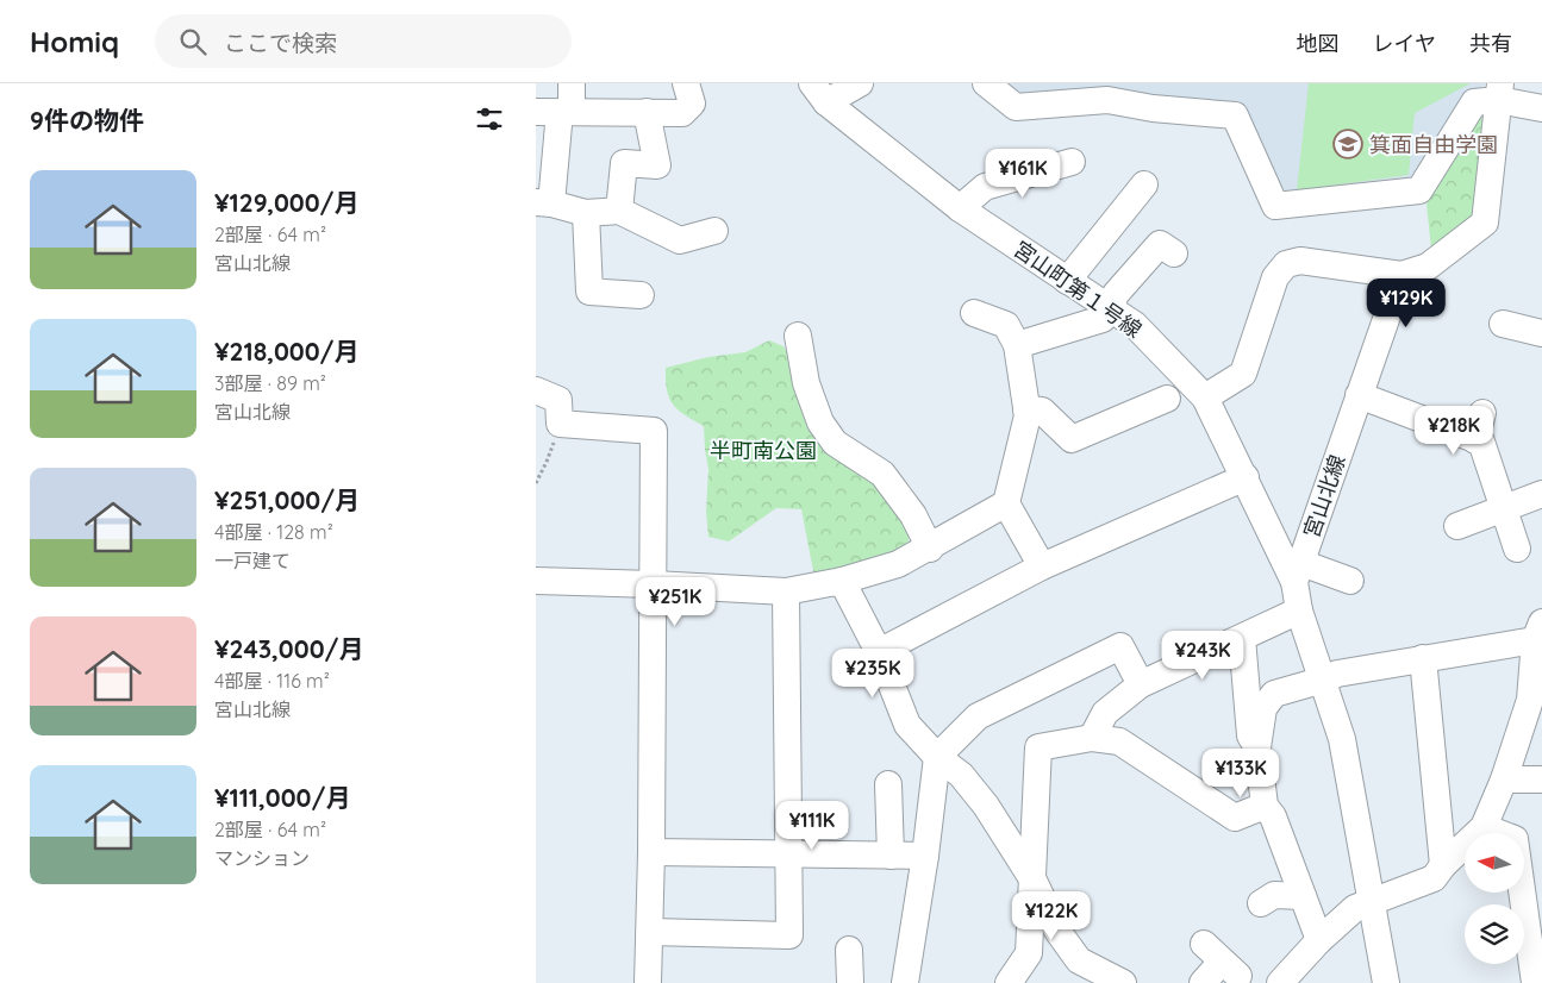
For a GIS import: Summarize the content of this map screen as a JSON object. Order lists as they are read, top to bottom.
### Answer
{
  "streets": {
    "street": ["宮山町第１号線", "宮山北線"]
  },
  "crossings": [
    ["宮山町第１号線", "宮山北線"]
  ],
  "parks": ["半町南公園"],
  "places": {
    "school or university": ["箕面自由学園"]
  },
  "north": "left",
  "page": {
    "header": "Homiq",
    "search": "ここで検索",
    "nav": ["地図", "レイヤ", "共有"],
    "heading": "9件の物件",
    "price": [
      "¥161K",
      "¥129K",
      "¥218K",
      "¥251K",
      "¥243K",
      "¥235K",
      "¥133K",
      "¥111K",
      "¥122K"
    ],
    "list": [
      {
        "name": "¥129,000/月",
        "note": "2部屋 · 64 m² · 宮山北線"
      },
      {
        "name": "¥218,000/月",
        "note": "3部屋 · 89 m² · 宮山北線"
      },
      {
        "name": "¥251,000/月",
        "note": "4部屋 · 128 m² · 一戸建て"
      },
      {
        "name": "¥243,000/月",
        "note": "4部屋 · 116 m² · 宮山北線"
      },
      {
        "name": "¥111,000/月",
        "note": "2部屋 · 64 m² · マンション"
      }
    ]
  }
}
